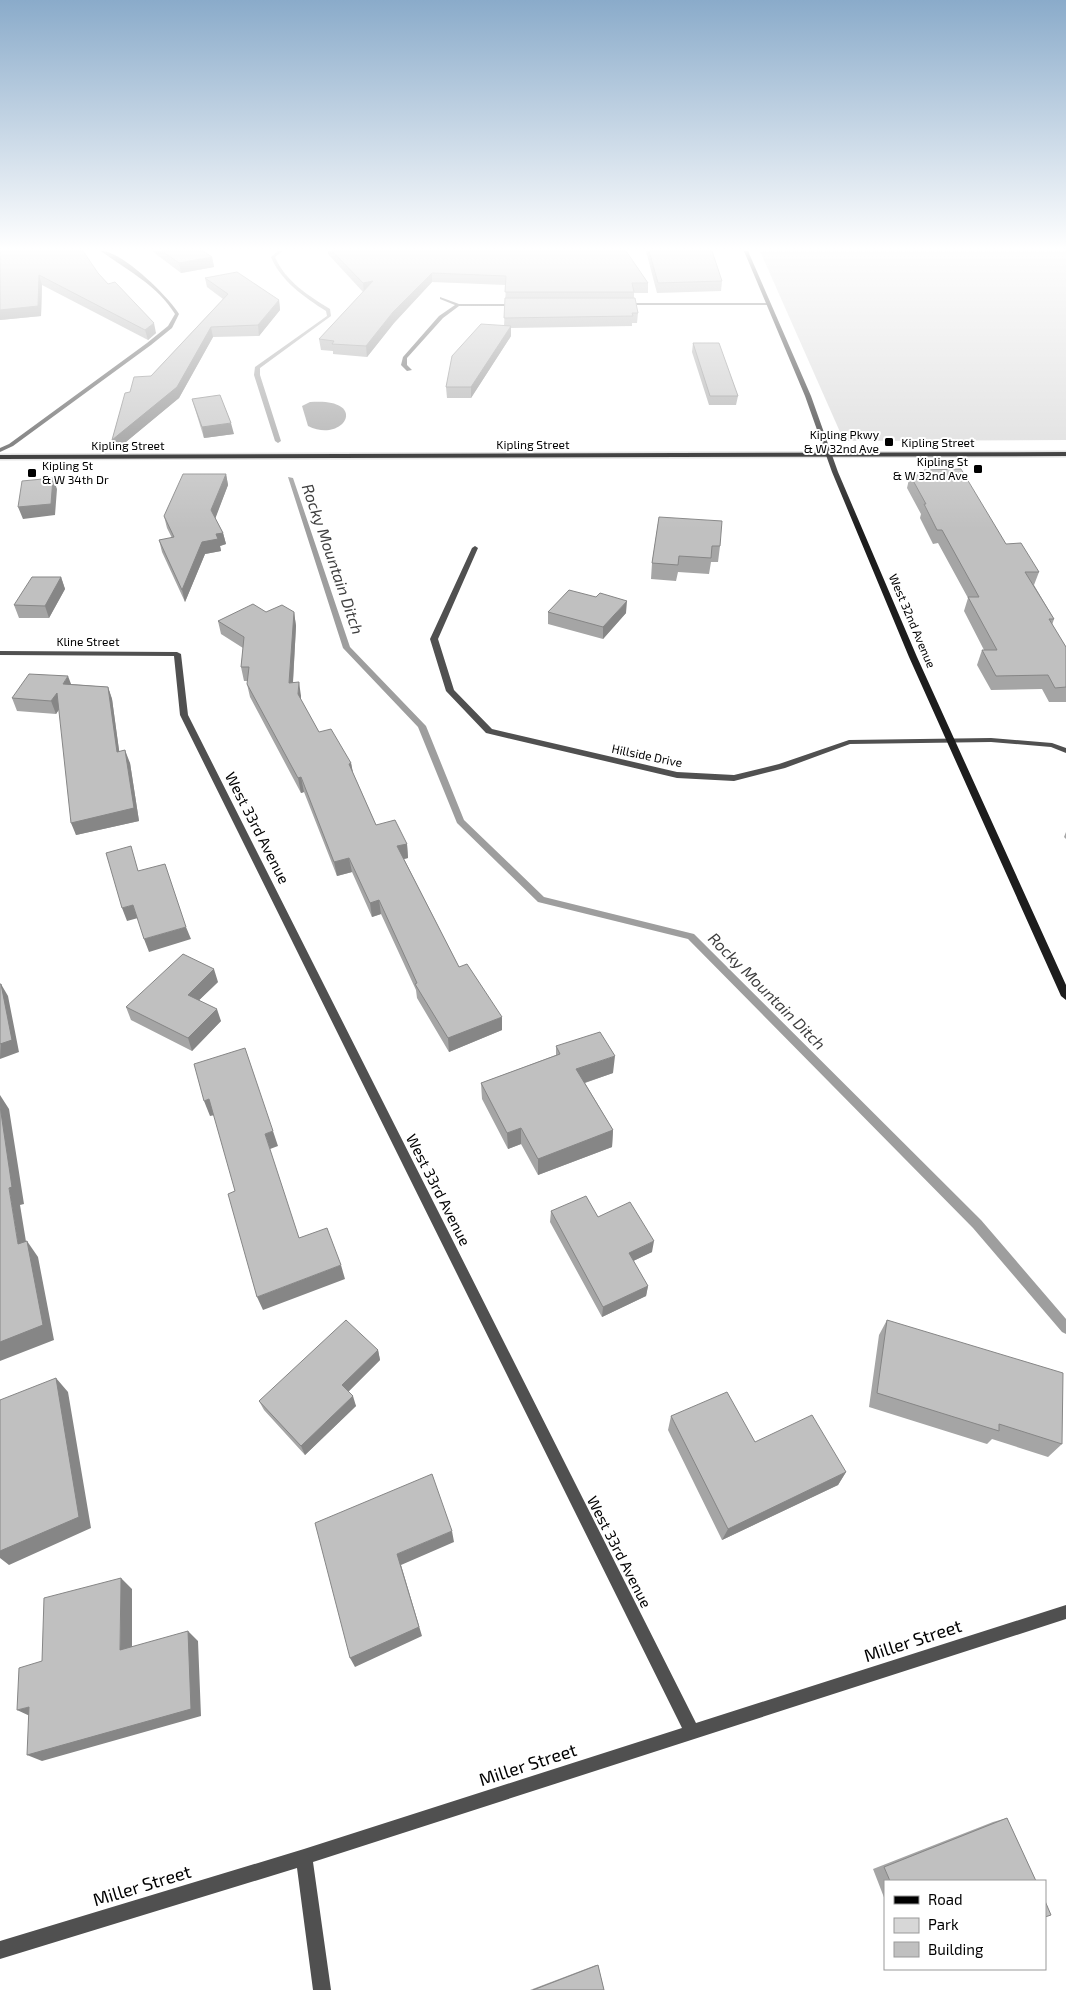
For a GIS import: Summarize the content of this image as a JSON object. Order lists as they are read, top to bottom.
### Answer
{
  "streets": {
    "main road": ["Kipling Street"],
    "street": [
      "West 32nd Avenue",
      "Kline Street",
      "Hillside Drive",
      "West 33rd Avenue",
      "Miller Street"
    ]
  },
  "crossings": [
    ["Kipling Street", "West 32nd Avenue"],
    ["West 32nd Avenue", "Hillside Drive"],
    ["Kline Street", "West 33rd Avenue"],
    ["West 33rd Avenue", "Miller Street"]
  ],
  "water": ["Rocky Mountain Ditch"],
  "places": {
    "transit": ["Kipling Pkwy & W 32nd Ave", "Kipling St & W 32nd Ave", "Kipling St & W 34th Dr"]
  },
  "legend": ["Road", "Park", "Building"]
}
